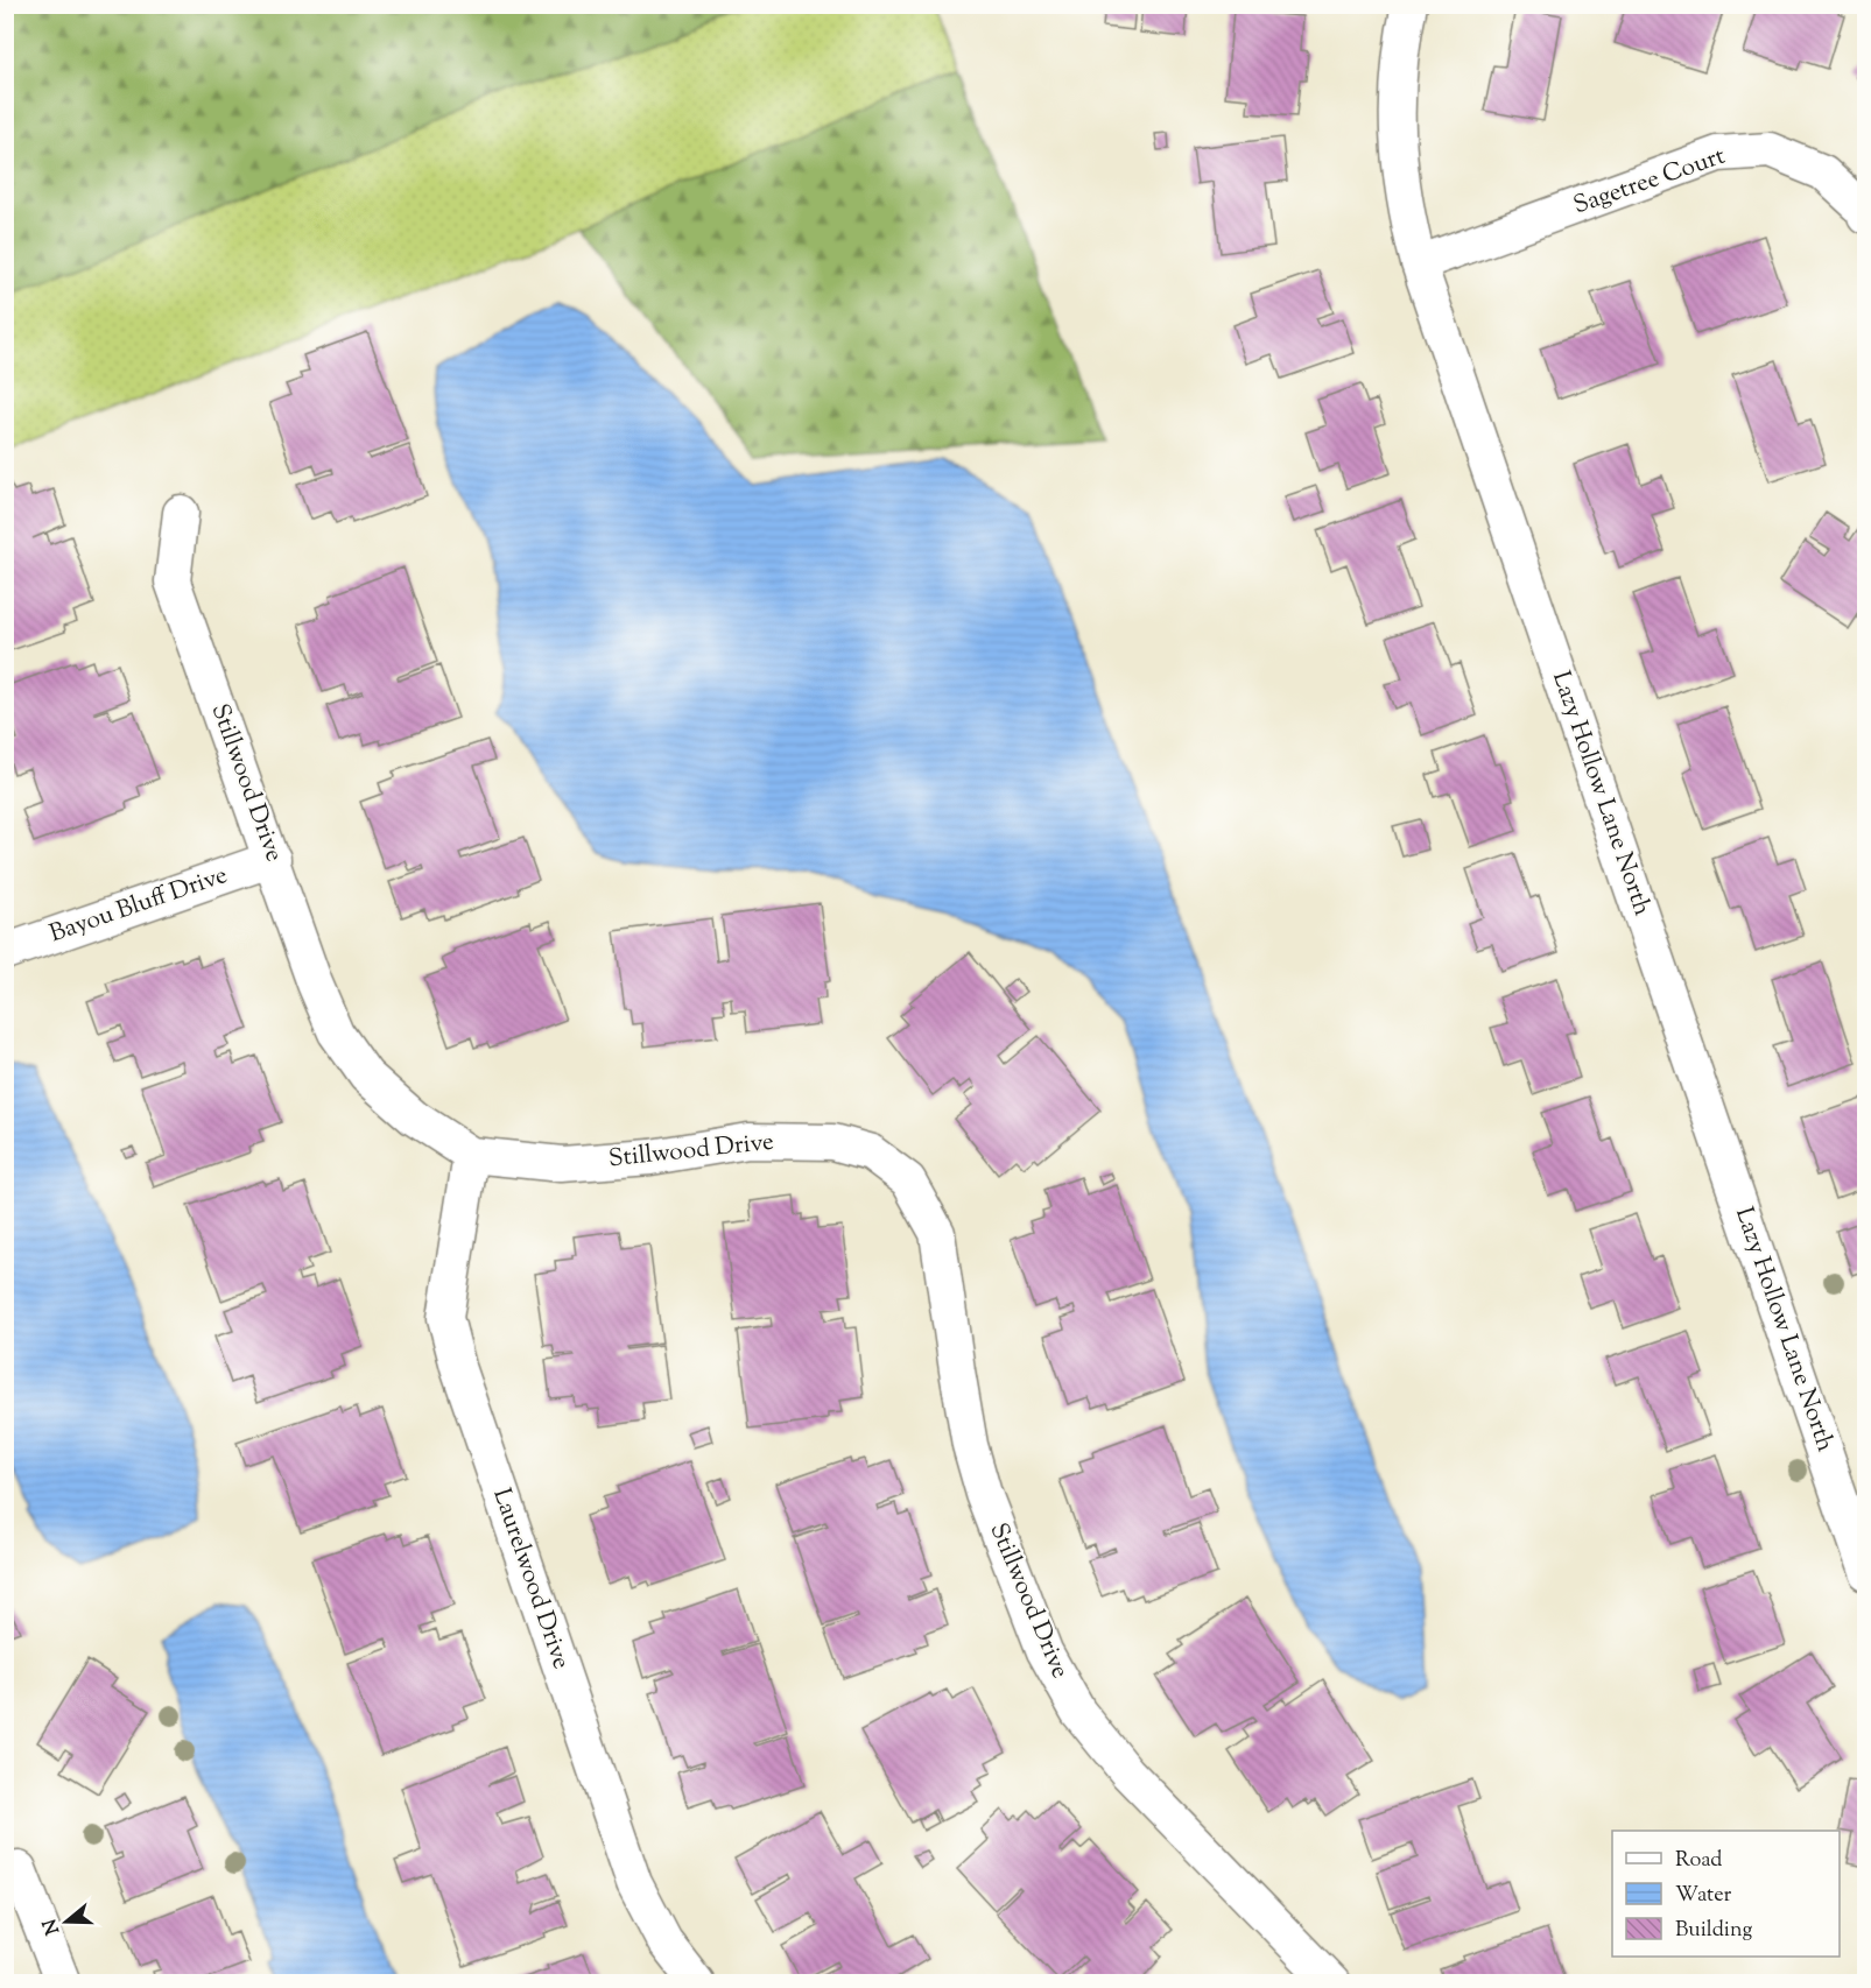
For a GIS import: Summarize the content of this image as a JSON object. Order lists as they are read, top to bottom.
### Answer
{
  "streets": {
    "street": [
      "Sagetree Court",
      "Stillwood Drive",
      "Lazy Hollow Lane North",
      "Bayou Bluff Drive",
      "Laurelwood Drive"
    ]
  },
  "crossings": [
    ["Sagetree Court", "Lazy Hollow Lane North"],
    ["Stillwood Drive", "Bayou Bluff Drive"],
    ["Stillwood Drive", "Laurelwood Drive"]
  ],
  "legend": ["Road", "Water", "Building"],
  "north": "left"
}
